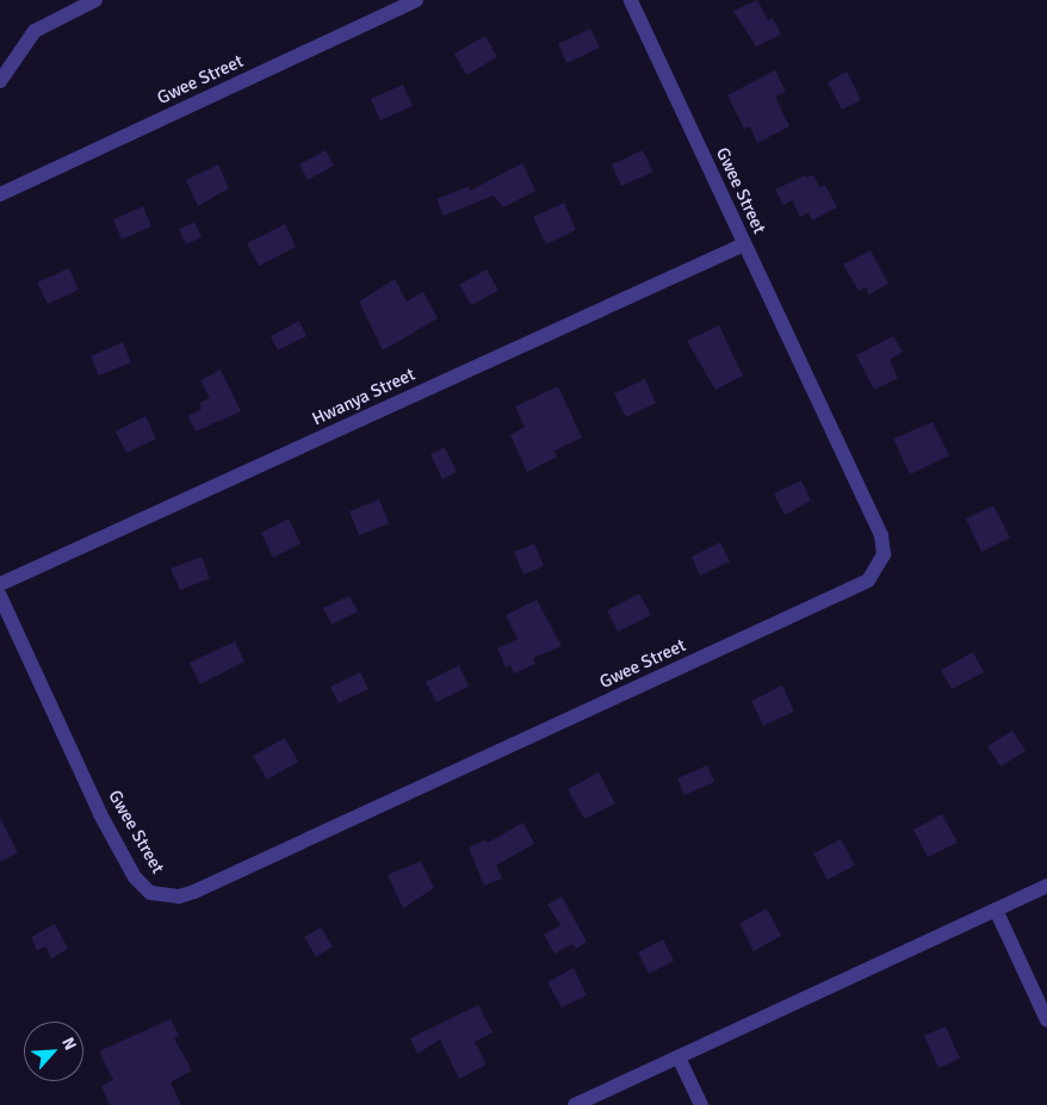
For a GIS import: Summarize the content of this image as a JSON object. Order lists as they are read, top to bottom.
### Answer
{
  "streets": {
    "street": ["Gwee Street", "Hwanya Street"]
  },
  "crossings": [
    ["Gwee Street", "Hwanya Street"]
  ],
  "north": "top right"
}
